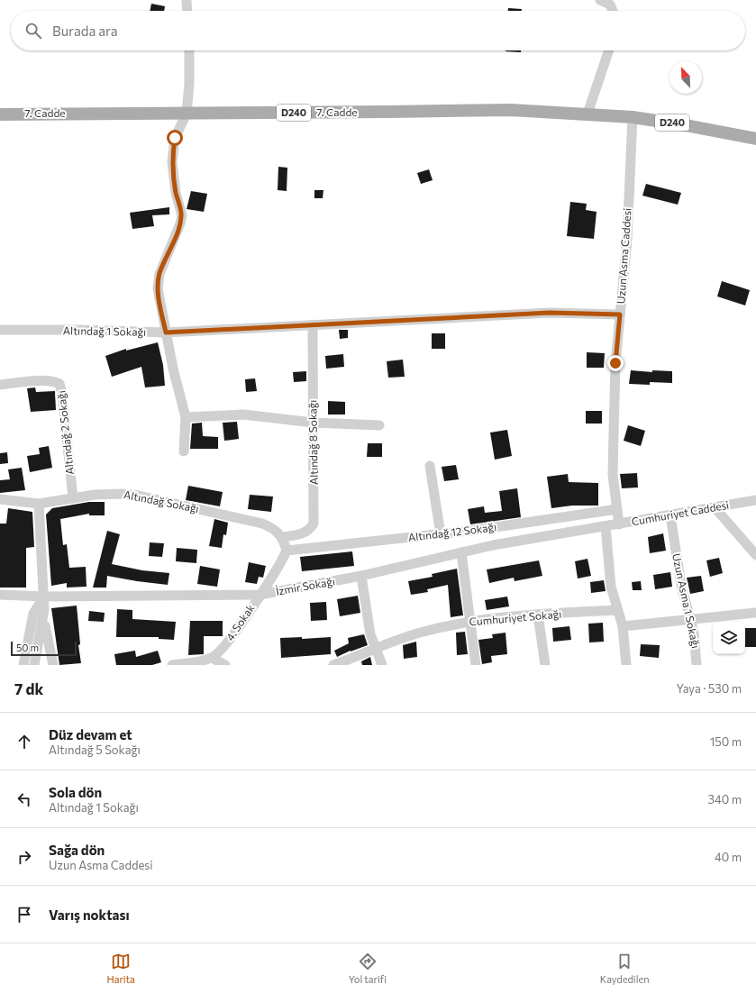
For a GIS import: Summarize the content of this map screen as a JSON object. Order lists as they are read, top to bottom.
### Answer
{
  "streets": {
    "main road": ["D240", "7. Cadde"],
    "street": [
      "Uzun Asma Caddesi",
      "Altındağ 1 Sokağı",
      "Altındağ 2 Sokağı",
      "Altındağ 8 Sokağı",
      "Altındağ Sokağı",
      "Cumhuriyet Caddesi",
      "Altındağ 12 Sokağı",
      "İzmir Sokağı",
      "Uzun Asma 1 Sokağı",
      "Cumhuriyet Sokağı",
      "4. Sokak"
    ]
  },
  "crossings": [
    ["D240", "7. Cadde"],
    ["D240", "Uzun Asma Caddesi"],
    ["Uzun Asma Caddesi", "Altındağ 1 Sokağı"],
    ["Uzun Asma Caddesi", "Cumhuriyet Caddesi"],
    ["Uzun Asma Caddesi", "Altındağ 12 Sokağı"],
    ["Altındağ 1 Sokağı", "Altındağ 8 Sokağı"],
    ["Altındağ 2 Sokağı", "Altındağ Sokağı"],
    ["Altındağ 8 Sokağı", "Altındağ Sokağı"],
    ["Cumhuriyet Caddesi", "İzmir Sokağı"],
    ["Cumhuriyet Caddesi", "Uzun Asma 1 Sokağı"],
    ["Altındağ 12 Sokağı", "4. Sokak"],
    ["İzmir Sokağı", "4. Sokak"]
  ],
  "scale_bar": "50 m",
  "north": "top left",
  "page": {
    "search": "Burada ara",
    "scale": "50 m",
    "heading": ["7 dk", "Yaya · 530 m"],
    "list": [
      ["Düz devam et", "Altındağ 5 Sokağı", "150 m"],
      ["Sola dön", "Altındağ 1 Sokağı", "340 m"],
      ["Sağa dön", "Uzun Asma Caddesi", "40 m"],
      "Varış noktası"
    ],
    "nav": ["Harita", "Yol tarifi", "Kaydedilen"]
  }
}
